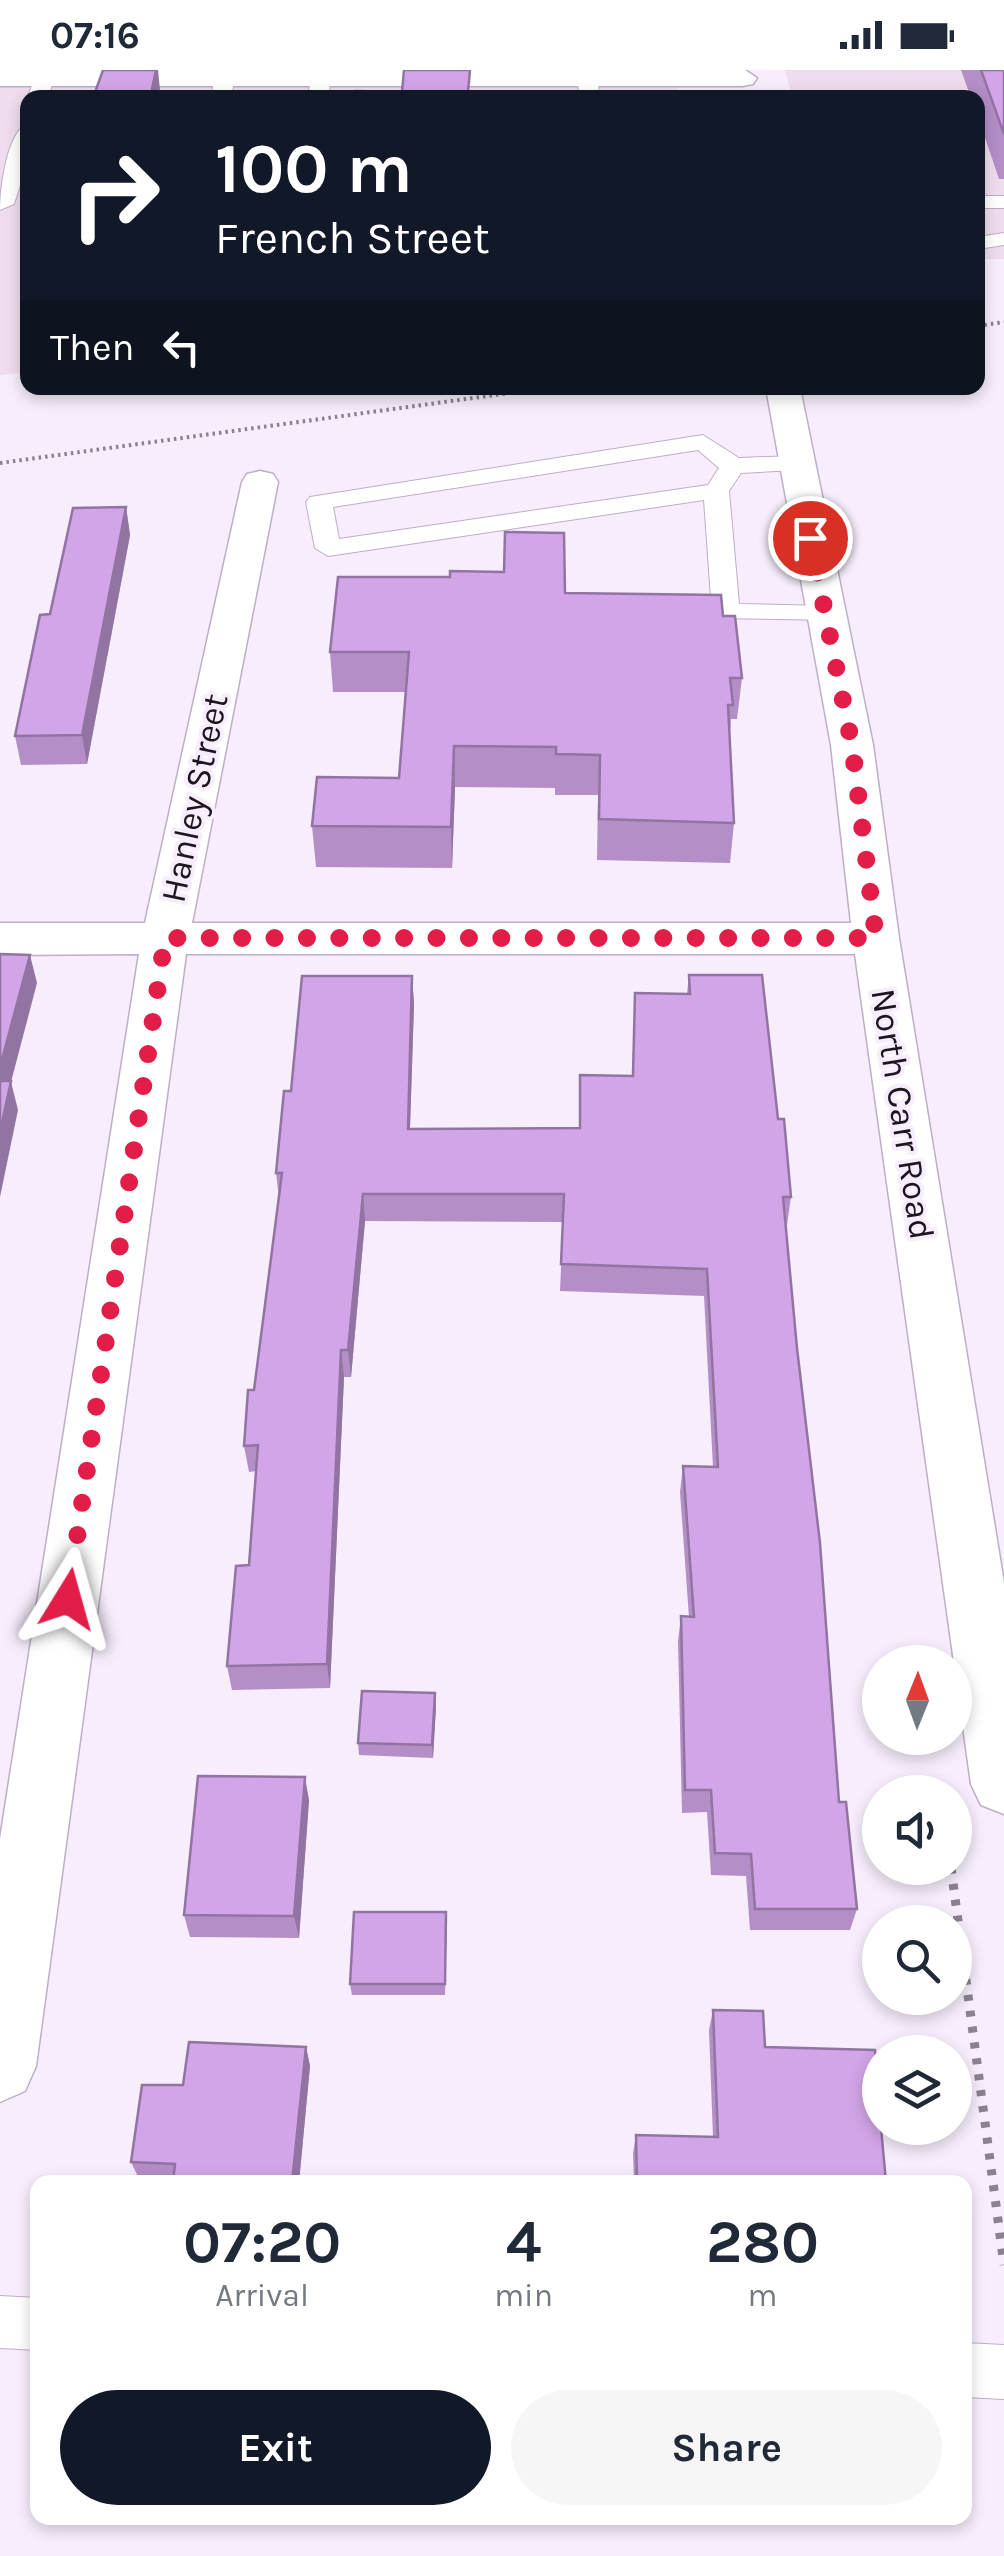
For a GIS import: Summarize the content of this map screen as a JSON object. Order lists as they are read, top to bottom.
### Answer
{
  "streets": {
    "street": ["Hanley Street", "North Carr Road"]
  },
  "north": "top",
  "page": {
    "status": "07:16",
    "turn": ["100 m", "French Street"],
    "then": "Then",
    "eta": [
      "07:20",
      "Arrival",
      "4",
      "min",
      "280",
      "m"
    ],
    "buttons": ["Exit", "Share"]
  }
}
